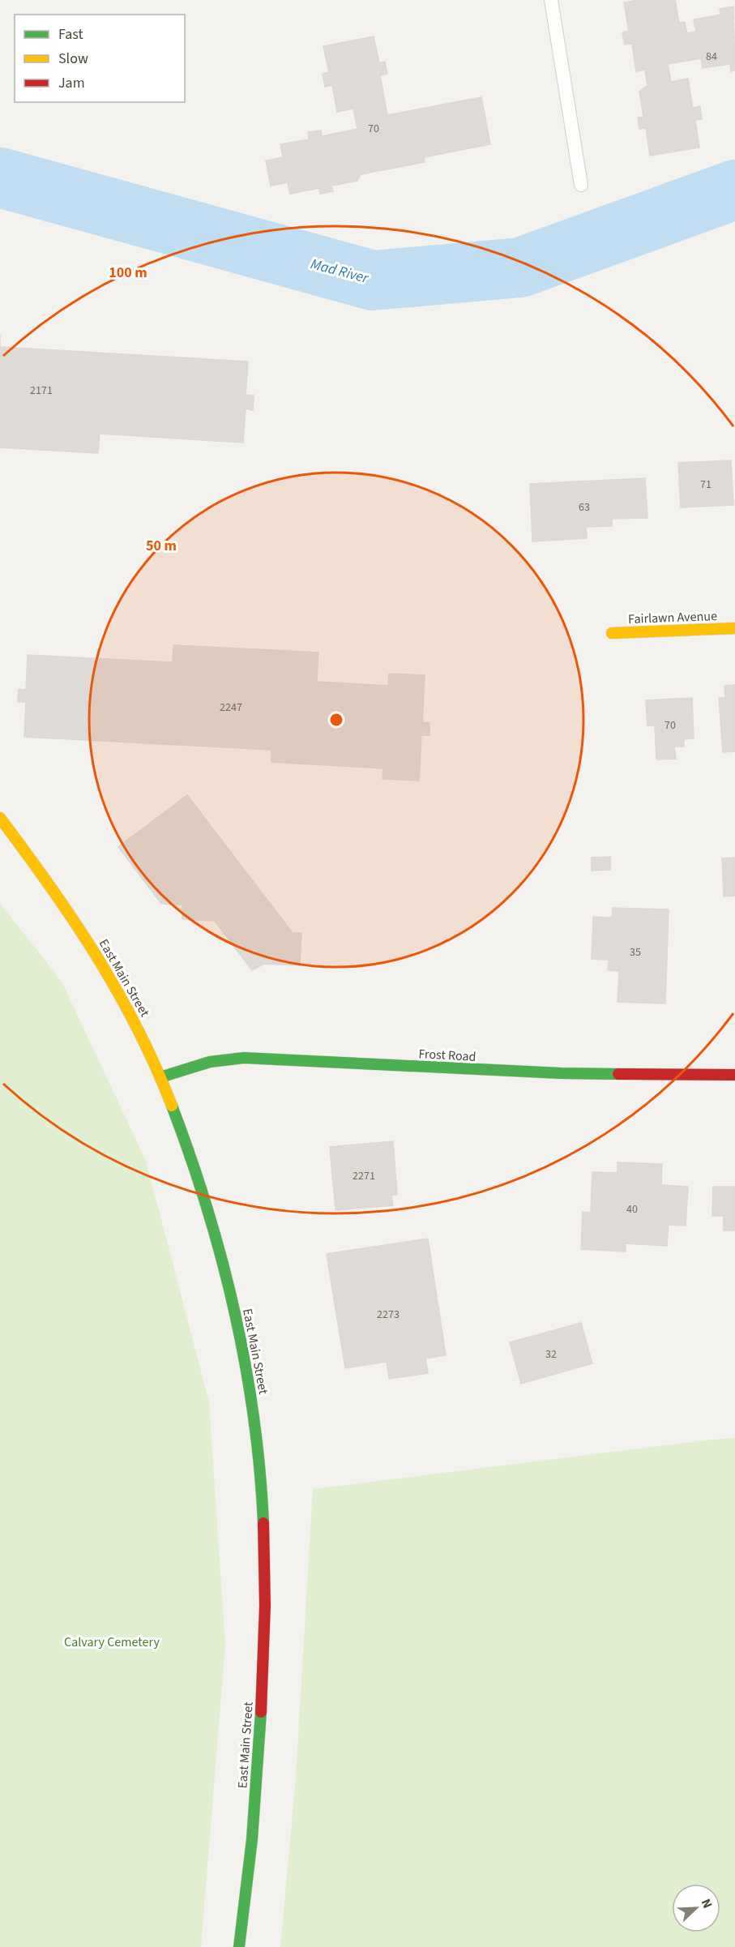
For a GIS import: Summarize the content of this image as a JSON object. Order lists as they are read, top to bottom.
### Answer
{
  "streets": {
    "main road": ["Fairlawn Avenue", "East Main Street", "Frost Road"]
  },
  "crossings": [
    ["East Main Street", "Frost Road"]
  ],
  "water": ["Mad River"],
  "parks": ["Calvary Cemetery"],
  "house_numbers": [
    "84",
    "70",
    "2171",
    "71",
    "63",
    "2247",
    "70",
    "35",
    "2271",
    "40",
    "2273",
    "32"
  ],
  "legend": ["Fast", "Slow", "Jam"],
  "north": "top right",
  "rings": ["100 m", "50 m"]
}
